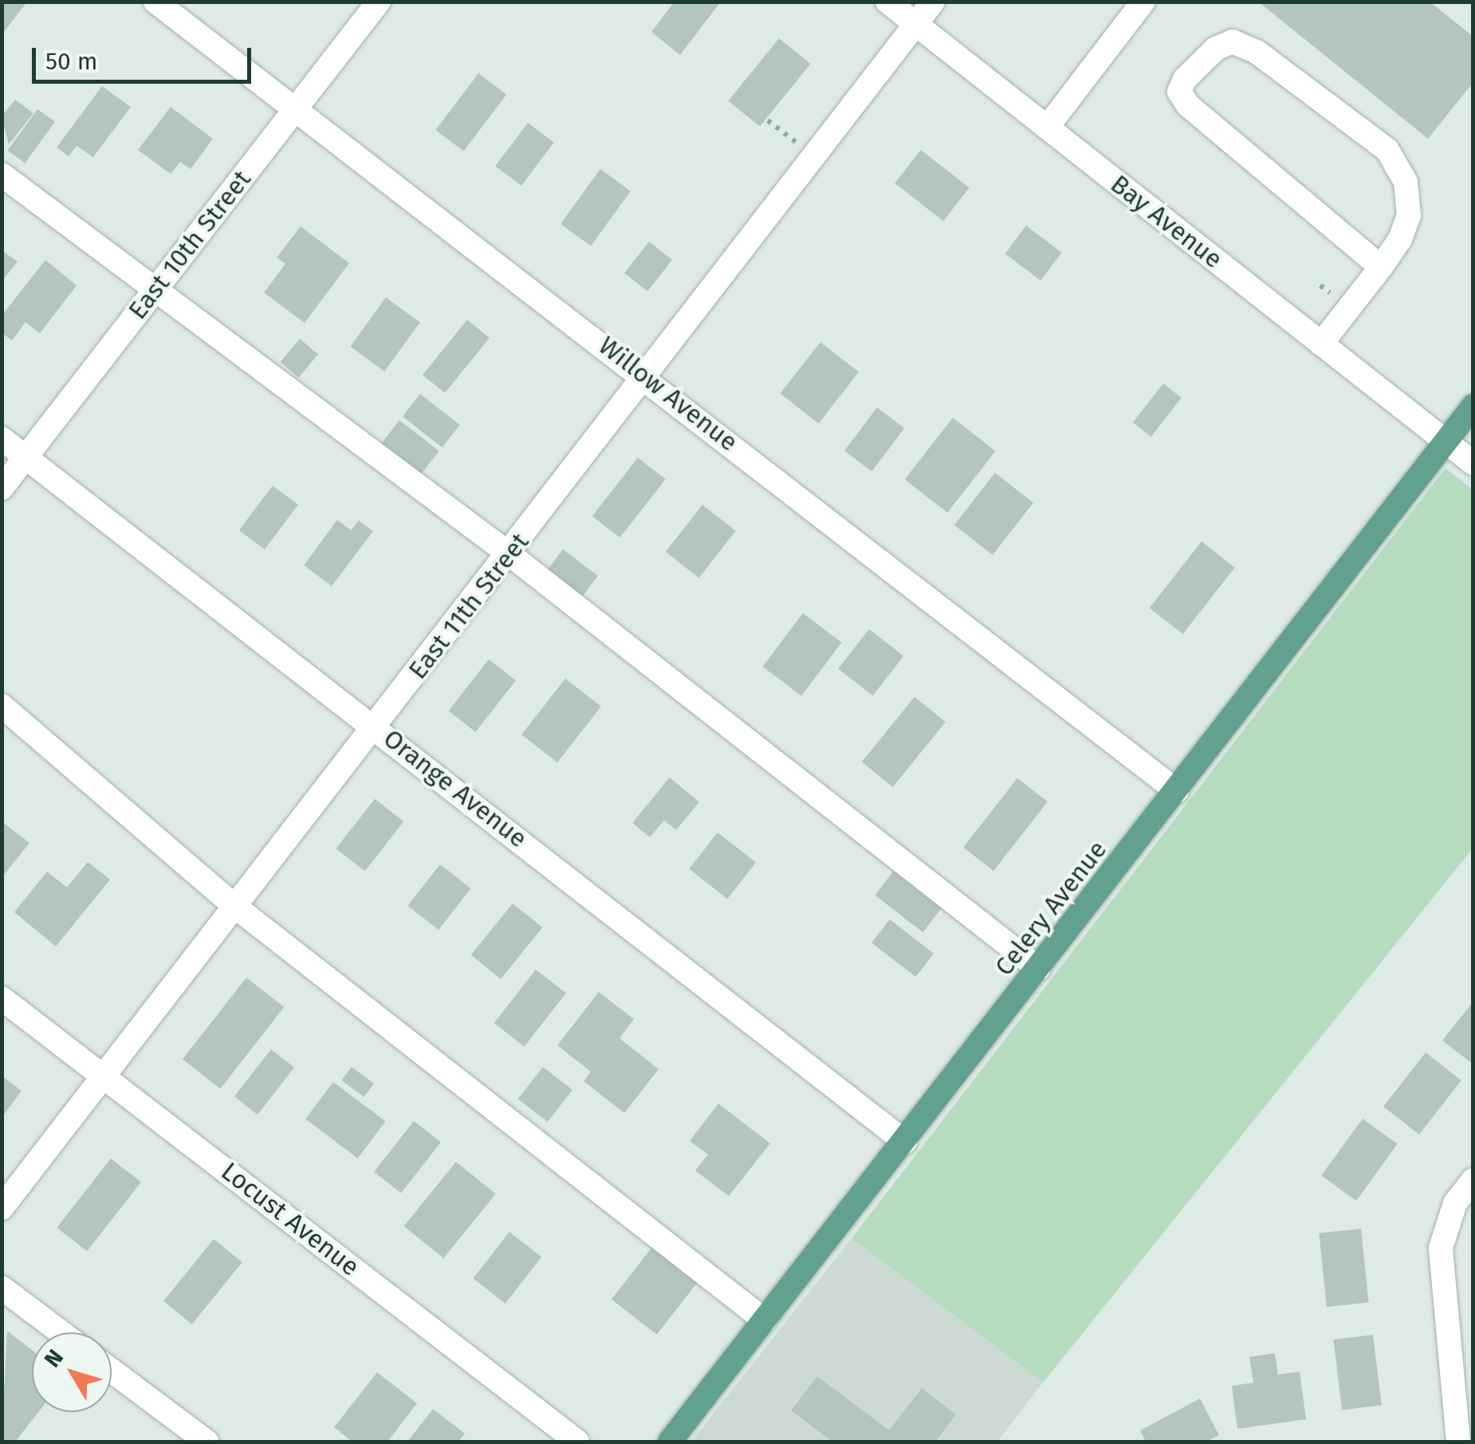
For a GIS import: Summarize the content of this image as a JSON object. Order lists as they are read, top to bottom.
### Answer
{
  "streets": {
    "main road": ["Celery Avenue"],
    "street": [
      "Bay Avenue",
      "East 10th Street",
      "Willow Avenue",
      "East 11th Street",
      "Orange Avenue",
      "Locust Avenue"
    ]
  },
  "crossings": [
    ["Bay Avenue", "East 11th Street"],
    ["Bay Avenue", "Celery Avenue"],
    ["East 10th Street", "Willow Avenue"],
    ["East 10th Street", "Orange Avenue"],
    ["Willow Avenue", "East 11th Street"],
    ["Willow Avenue", "Celery Avenue"],
    ["East 11th Street", "Orange Avenue"],
    ["East 11th Street", "Locust Avenue"],
    ["Orange Avenue", "Celery Avenue"]
  ],
  "scale_bar": "50 m",
  "north": "top left"
}
